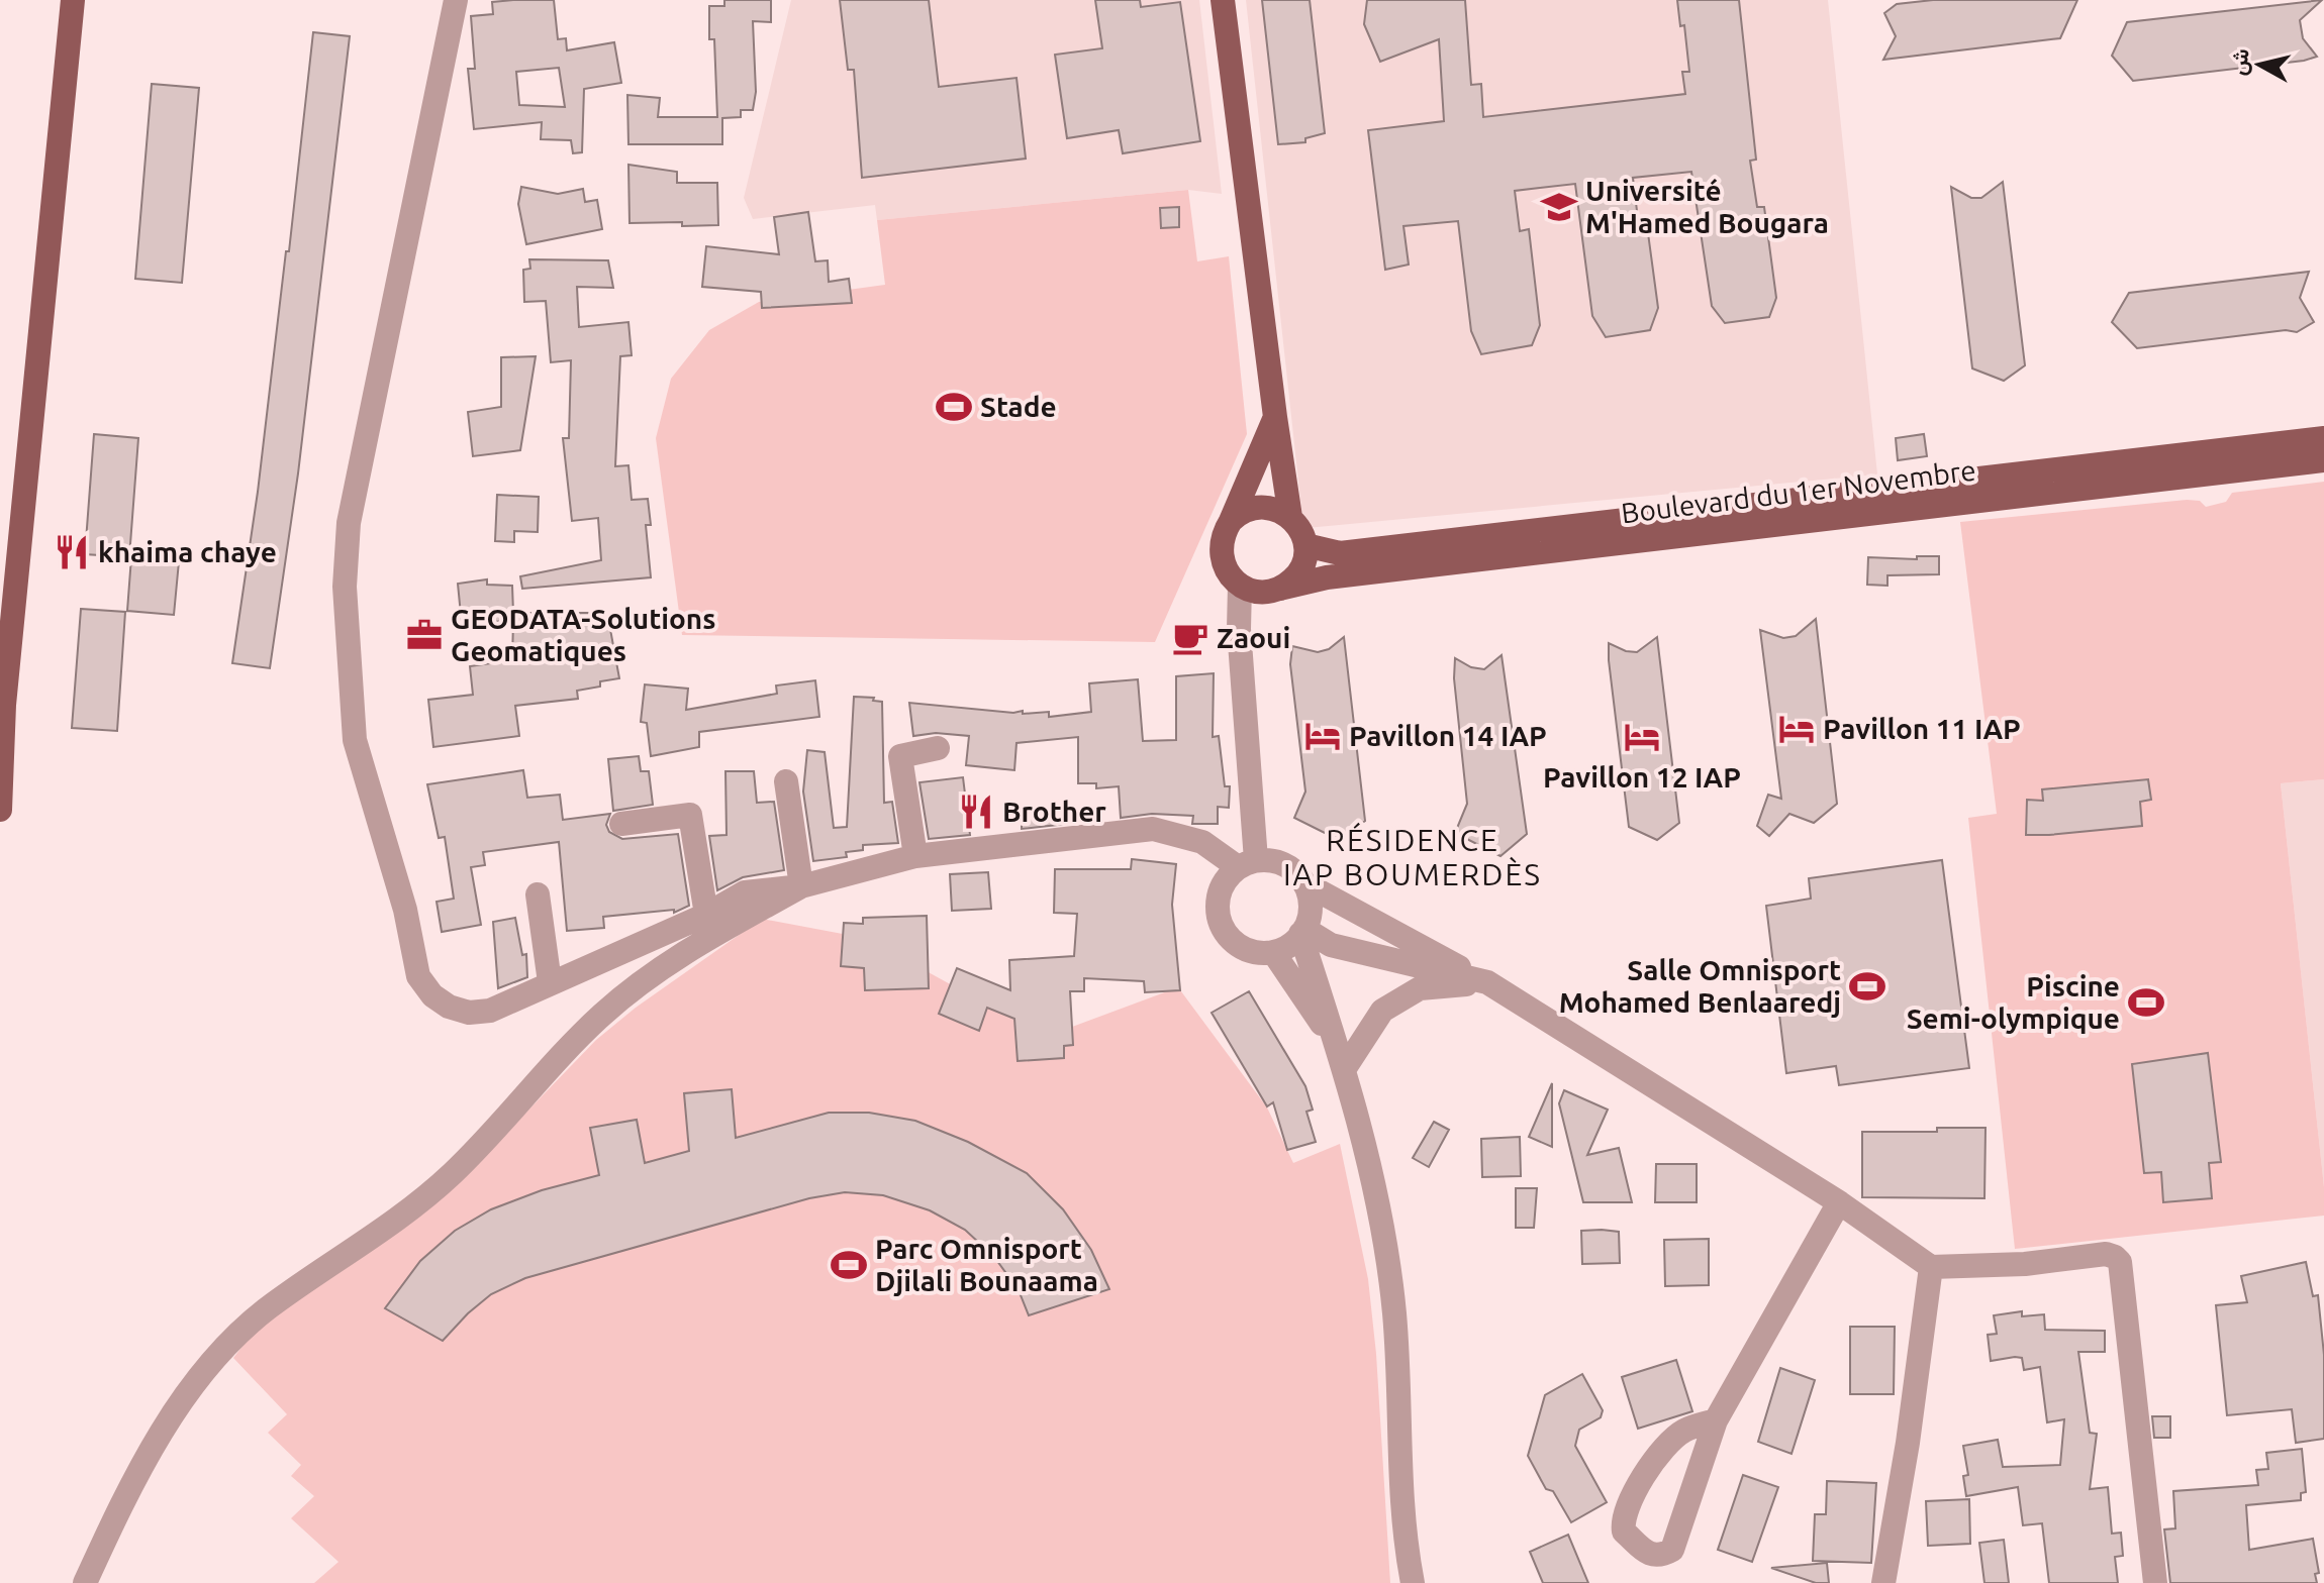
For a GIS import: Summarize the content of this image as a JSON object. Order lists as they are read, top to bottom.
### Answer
{
  "streets": {
    "main road": ["Boulevard du 1er Novembre"]
  },
  "districts": ["RÉSIDENCE IAP BOUMERDÈS"],
  "places": {
    "school or university": ["Université M'Hamed Bougara"],
    "sports": [
      "Stade",
      "Salle Omnisport Mohamed Benlaaredj",
      "Piscine Semi-olympique",
      "Parc Omnisport Djilali Bounaama"
    ],
    "restaurant": ["khaima chaye", "Brother"],
    "office": ["GEODATA-Solutions Geomatiques"],
    "cafe": ["Zaoui"],
    "hotel": ["Pavillon 11 IAP", "Pavillon 14 IAP", "Pavillon 12 IAP"]
  },
  "north": "left"
}
